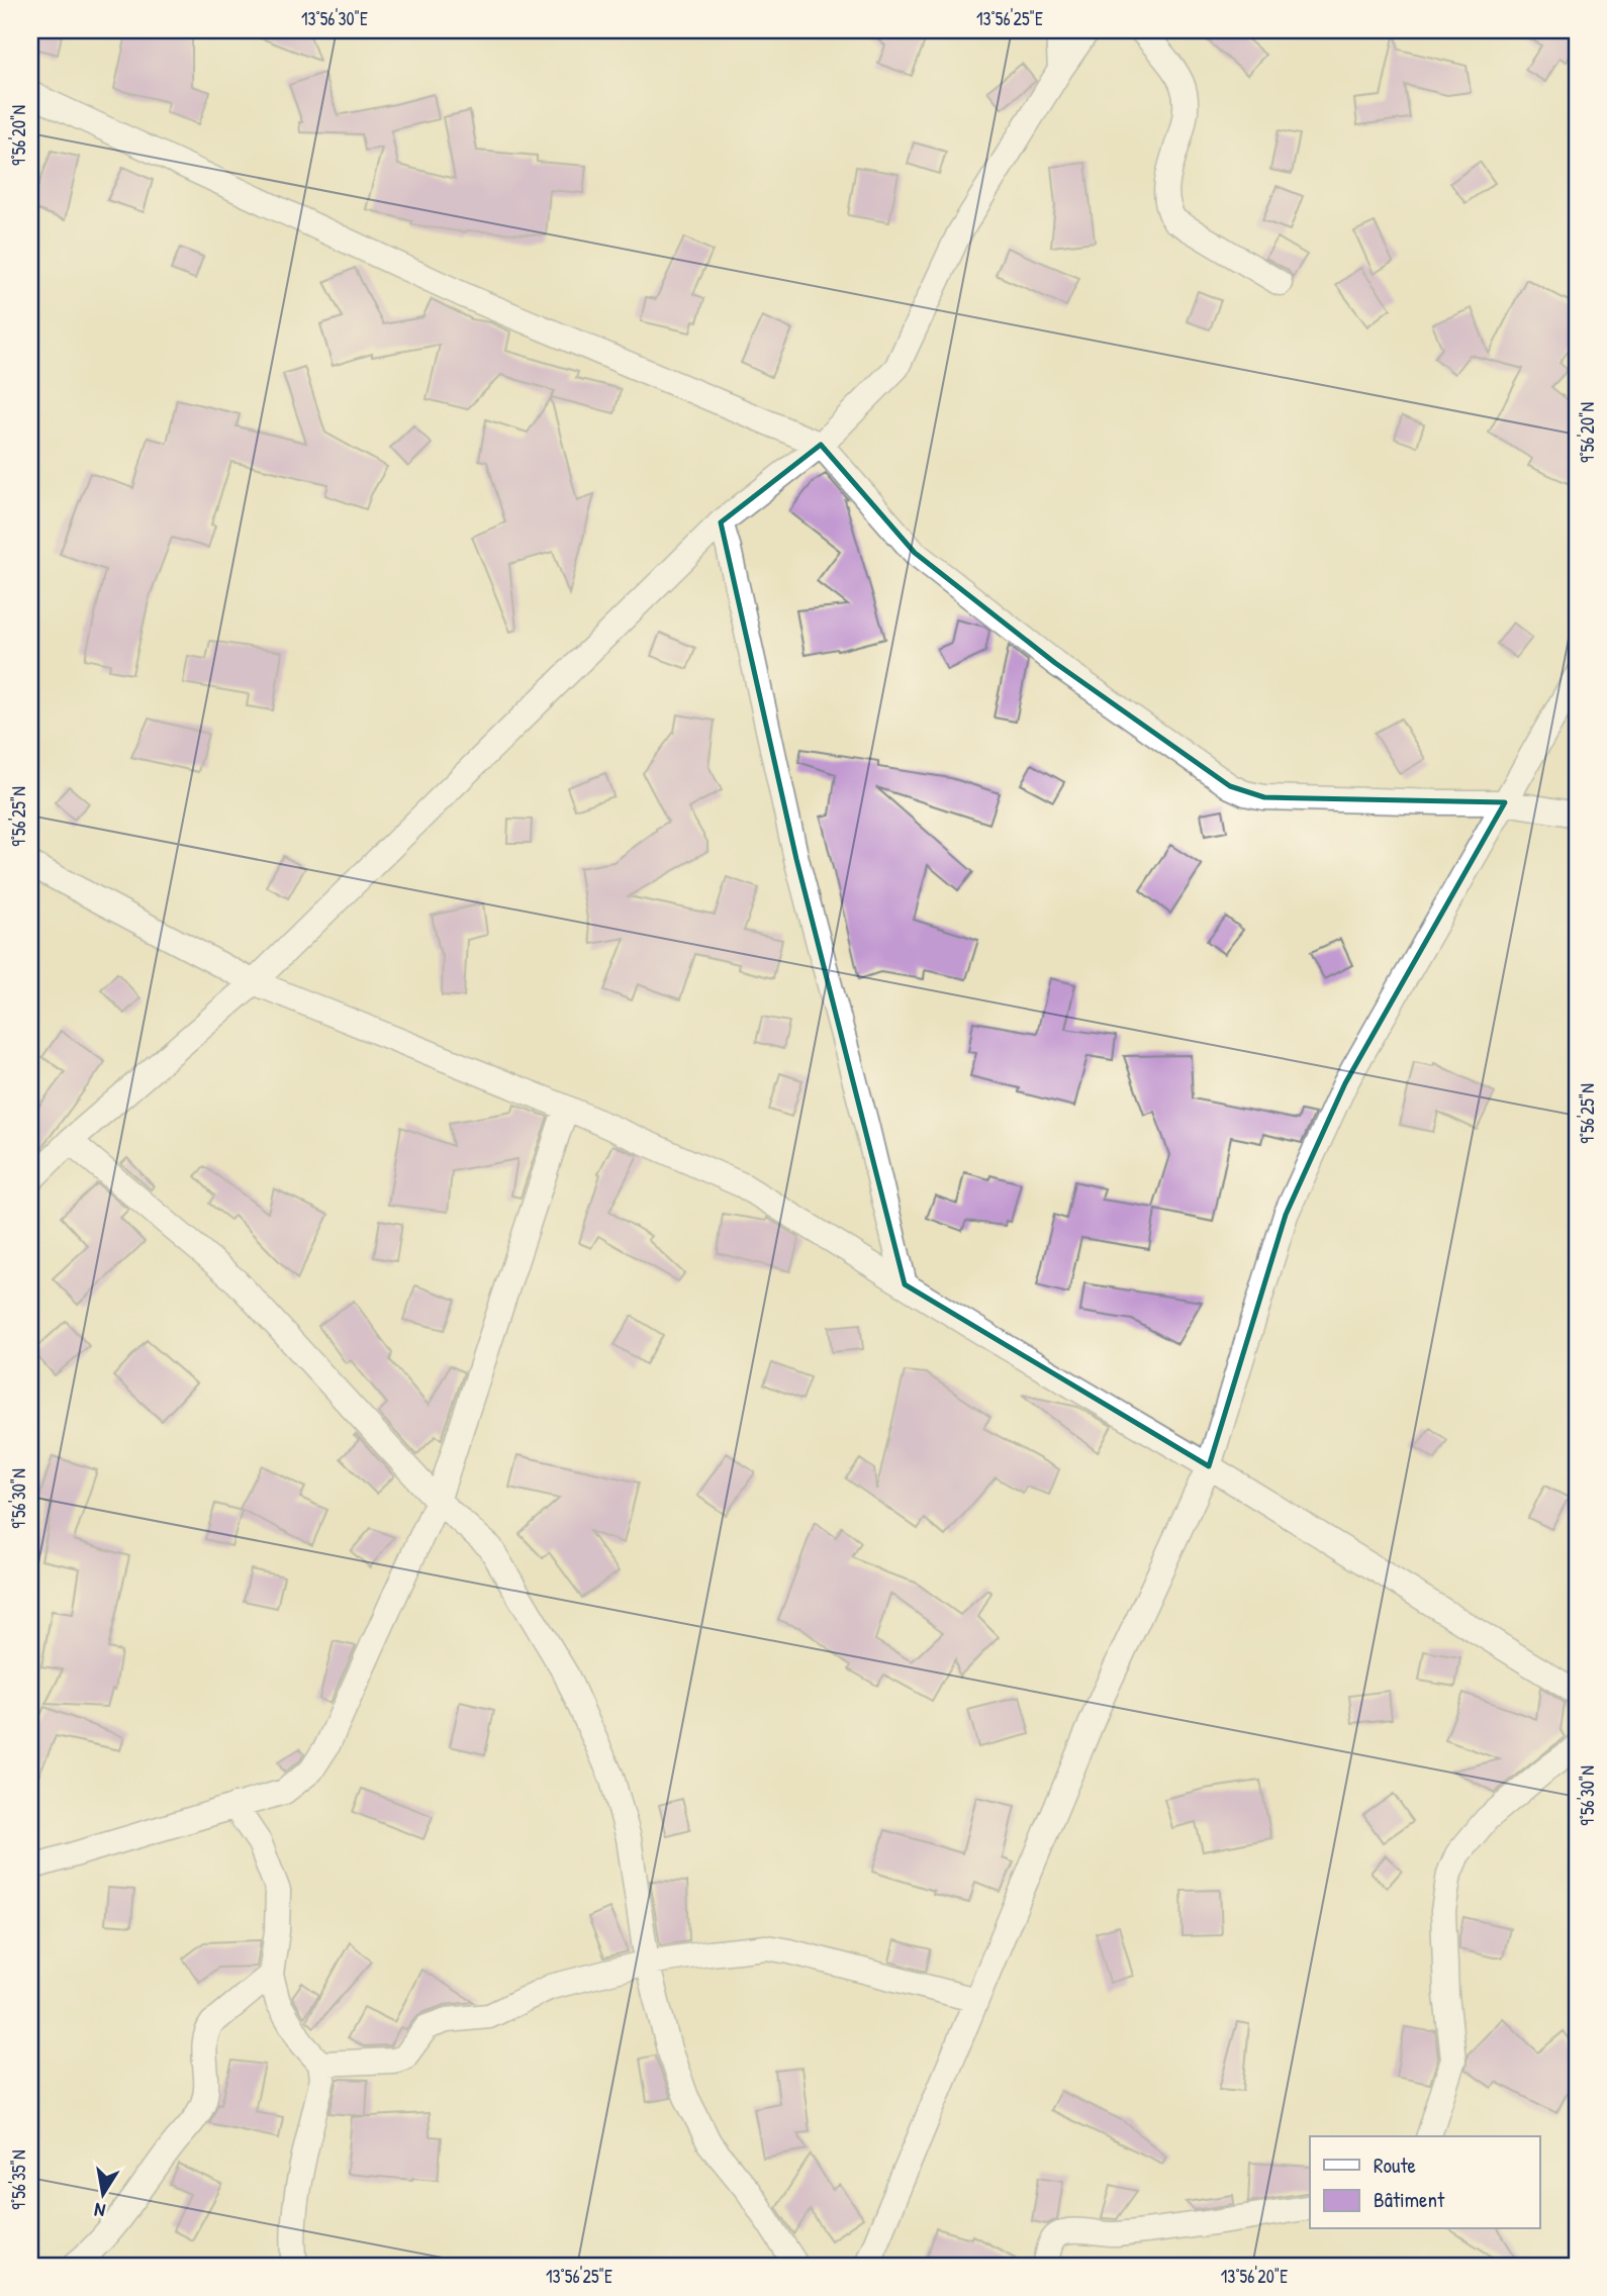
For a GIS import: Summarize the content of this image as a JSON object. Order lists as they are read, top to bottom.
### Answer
{
  "legend": ["Route", "Bâtiment"],
  "north": "bottom",
  "coordinates": [
    "13°56'30\"E",
    "13°56'25\"E",
    "9°56'20\"N",
    "9°56'25\"N",
    "9°56'30\"N",
    "9°56'35\"N",
    "13°56'20\"E"
  ]
}
